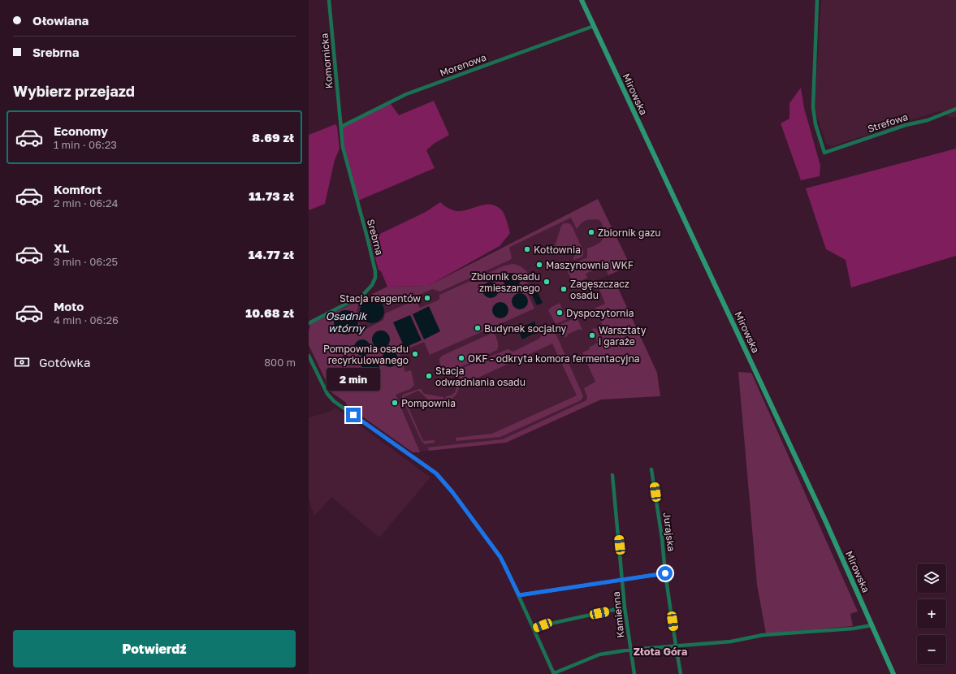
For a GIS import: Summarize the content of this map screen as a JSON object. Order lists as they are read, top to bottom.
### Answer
{
  "streets": {
    "street": [
      "Komornicka",
      "Morenowa",
      "Mirowska",
      "Strefowa",
      "Srebrna",
      "Jurajska",
      "Kamienna"
    ]
  },
  "crossings": [
    ["Komornicka", "Srebrna"],
    ["Morenowa", "Mirowska"],
    ["Morenowa", "Srebrna"]
  ],
  "districts": ["Złota Góra"],
  "water": ["Osadnik wtórny"],
  "places": [
    "Zbiornik gazu",
    "Kotłownia",
    "Maszynownia WKF",
    "Zbiornik osadu zmieszanego",
    "Zagęszczacz osadu",
    "Stacja reagentów",
    "Dyspozytornia",
    "Budynek socjalny",
    "Warsztaty i garaże",
    "Pompownia osadu recyrkulowanego",
    "OKF - odkryta komora fermentacyjna",
    "Stacja odwadniania osadu",
    "Pompownia"
  ],
  "page": {
    "banner": ["Ołowiana", "Srebrna"],
    "heading": "Wybierz przejazd",
    "list": [
      {
        "name": "Economy",
        "note": "1 min · 06:23",
        "value": "8.69 zł"
      },
      {
        "name": "Komfort",
        "note": "2 min · 06:24",
        "value": "11.73 zł"
      },
      {
        "name": "XL",
        "note": "3 min · 06:25",
        "value": "14.77 zł"
      },
      {
        "name": "Moto",
        "note": "4 min · 06:26",
        "value": "10.68 zł"
      }
    ],
    "pay": ["Gotówka", "800 m"],
    "bubble": "2 min",
    "map_buttons": ["+", "−"],
    "buttons": "Potwierdź"
  }
}
